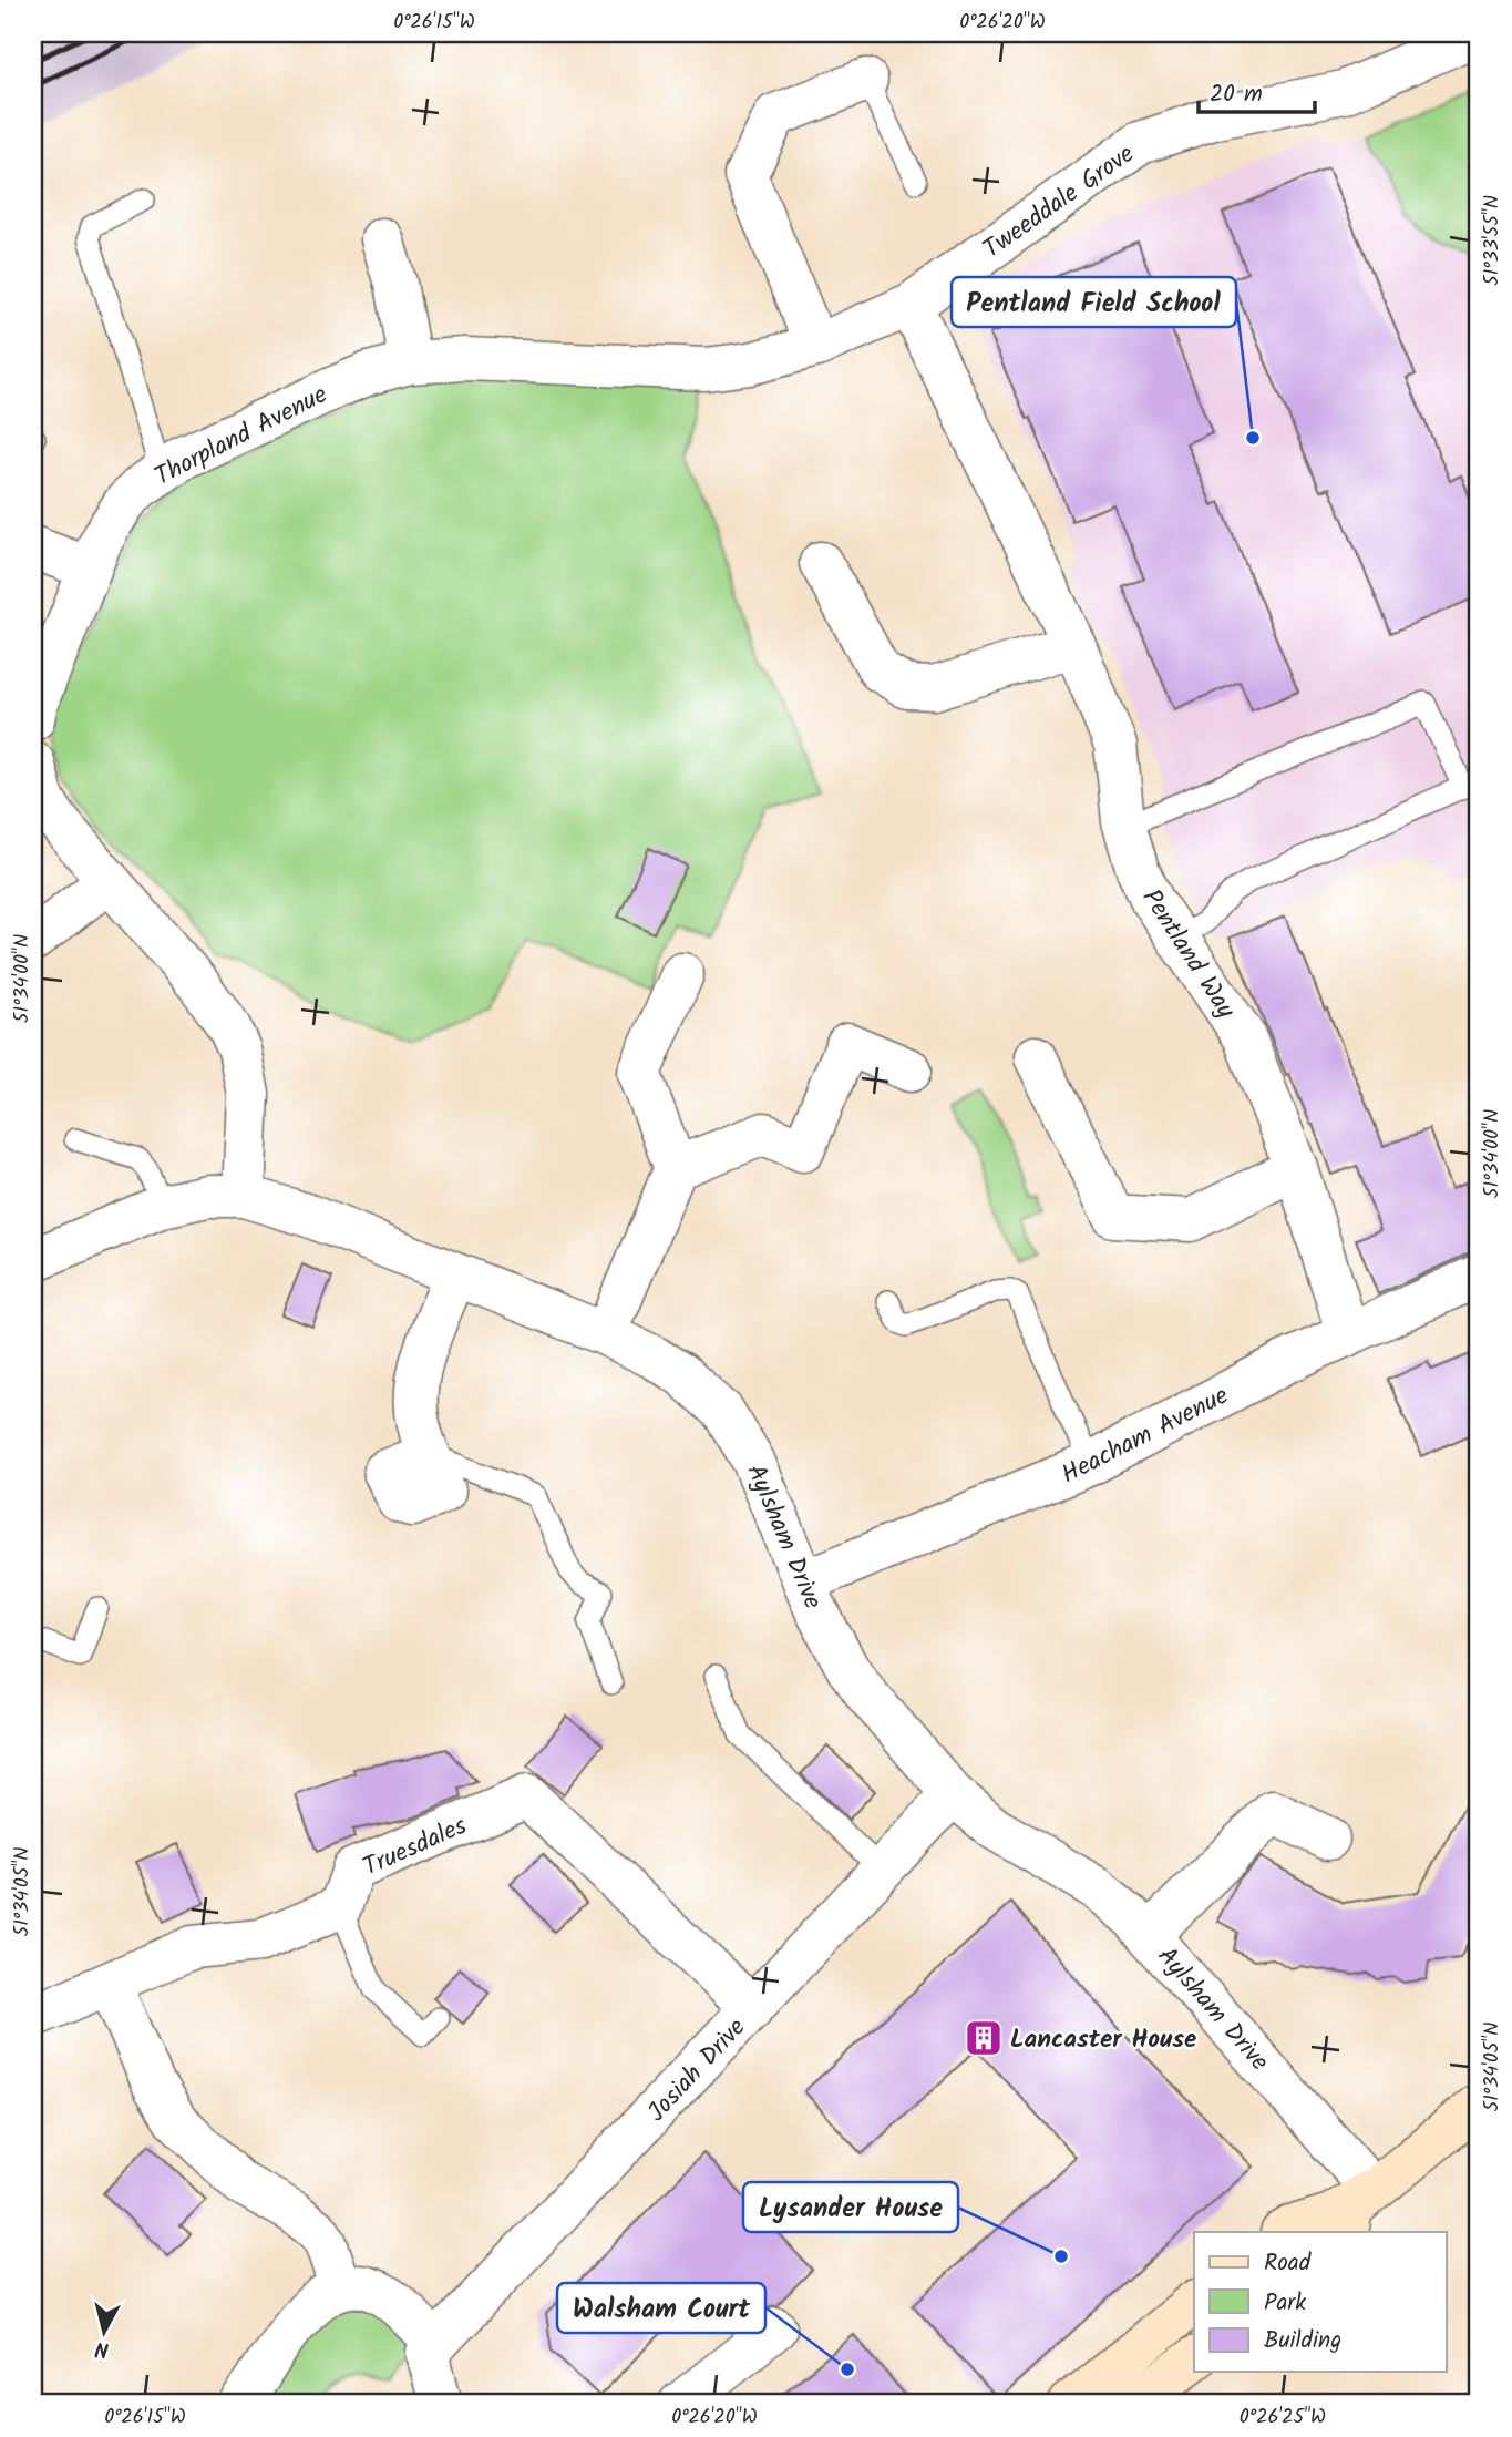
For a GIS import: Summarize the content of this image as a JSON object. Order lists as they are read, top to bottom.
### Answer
{
  "streets": {
    "street": [
      "Tweeddale Grove",
      "Thorpland Avenue",
      "Pentland Way",
      "Heacham Avenue",
      "Aylsham Drive",
      "Truesdales",
      "Josiah Drive"
    ]
  },
  "crossings": [
    ["Tweeddale Grove", "Thorpland Avenue"],
    ["Tweeddale Grove", "Pentland Way"],
    ["Thorpland Avenue", "Pentland Way"],
    ["Pentland Way", "Heacham Avenue"],
    ["Heacham Avenue", "Aylsham Drive"],
    ["Aylsham Drive", "Josiah Drive"],
    ["Truesdales", "Josiah Drive"]
  ],
  "places": {
    "other": ["Pentland Field School", "Lysander House", "Walsham Court"],
    "building": ["Lancaster House"]
  },
  "legend": ["Road", "Park", "Building"],
  "scale_bar": "20 m",
  "north": "bottom",
  "coordinates": [
    "0°26'15\"W",
    "0°26'20\"W",
    "51°33'55\"N",
    "51°34'00\"N",
    "51°34'05\"N",
    "0°26'25\"W"
  ]
}
